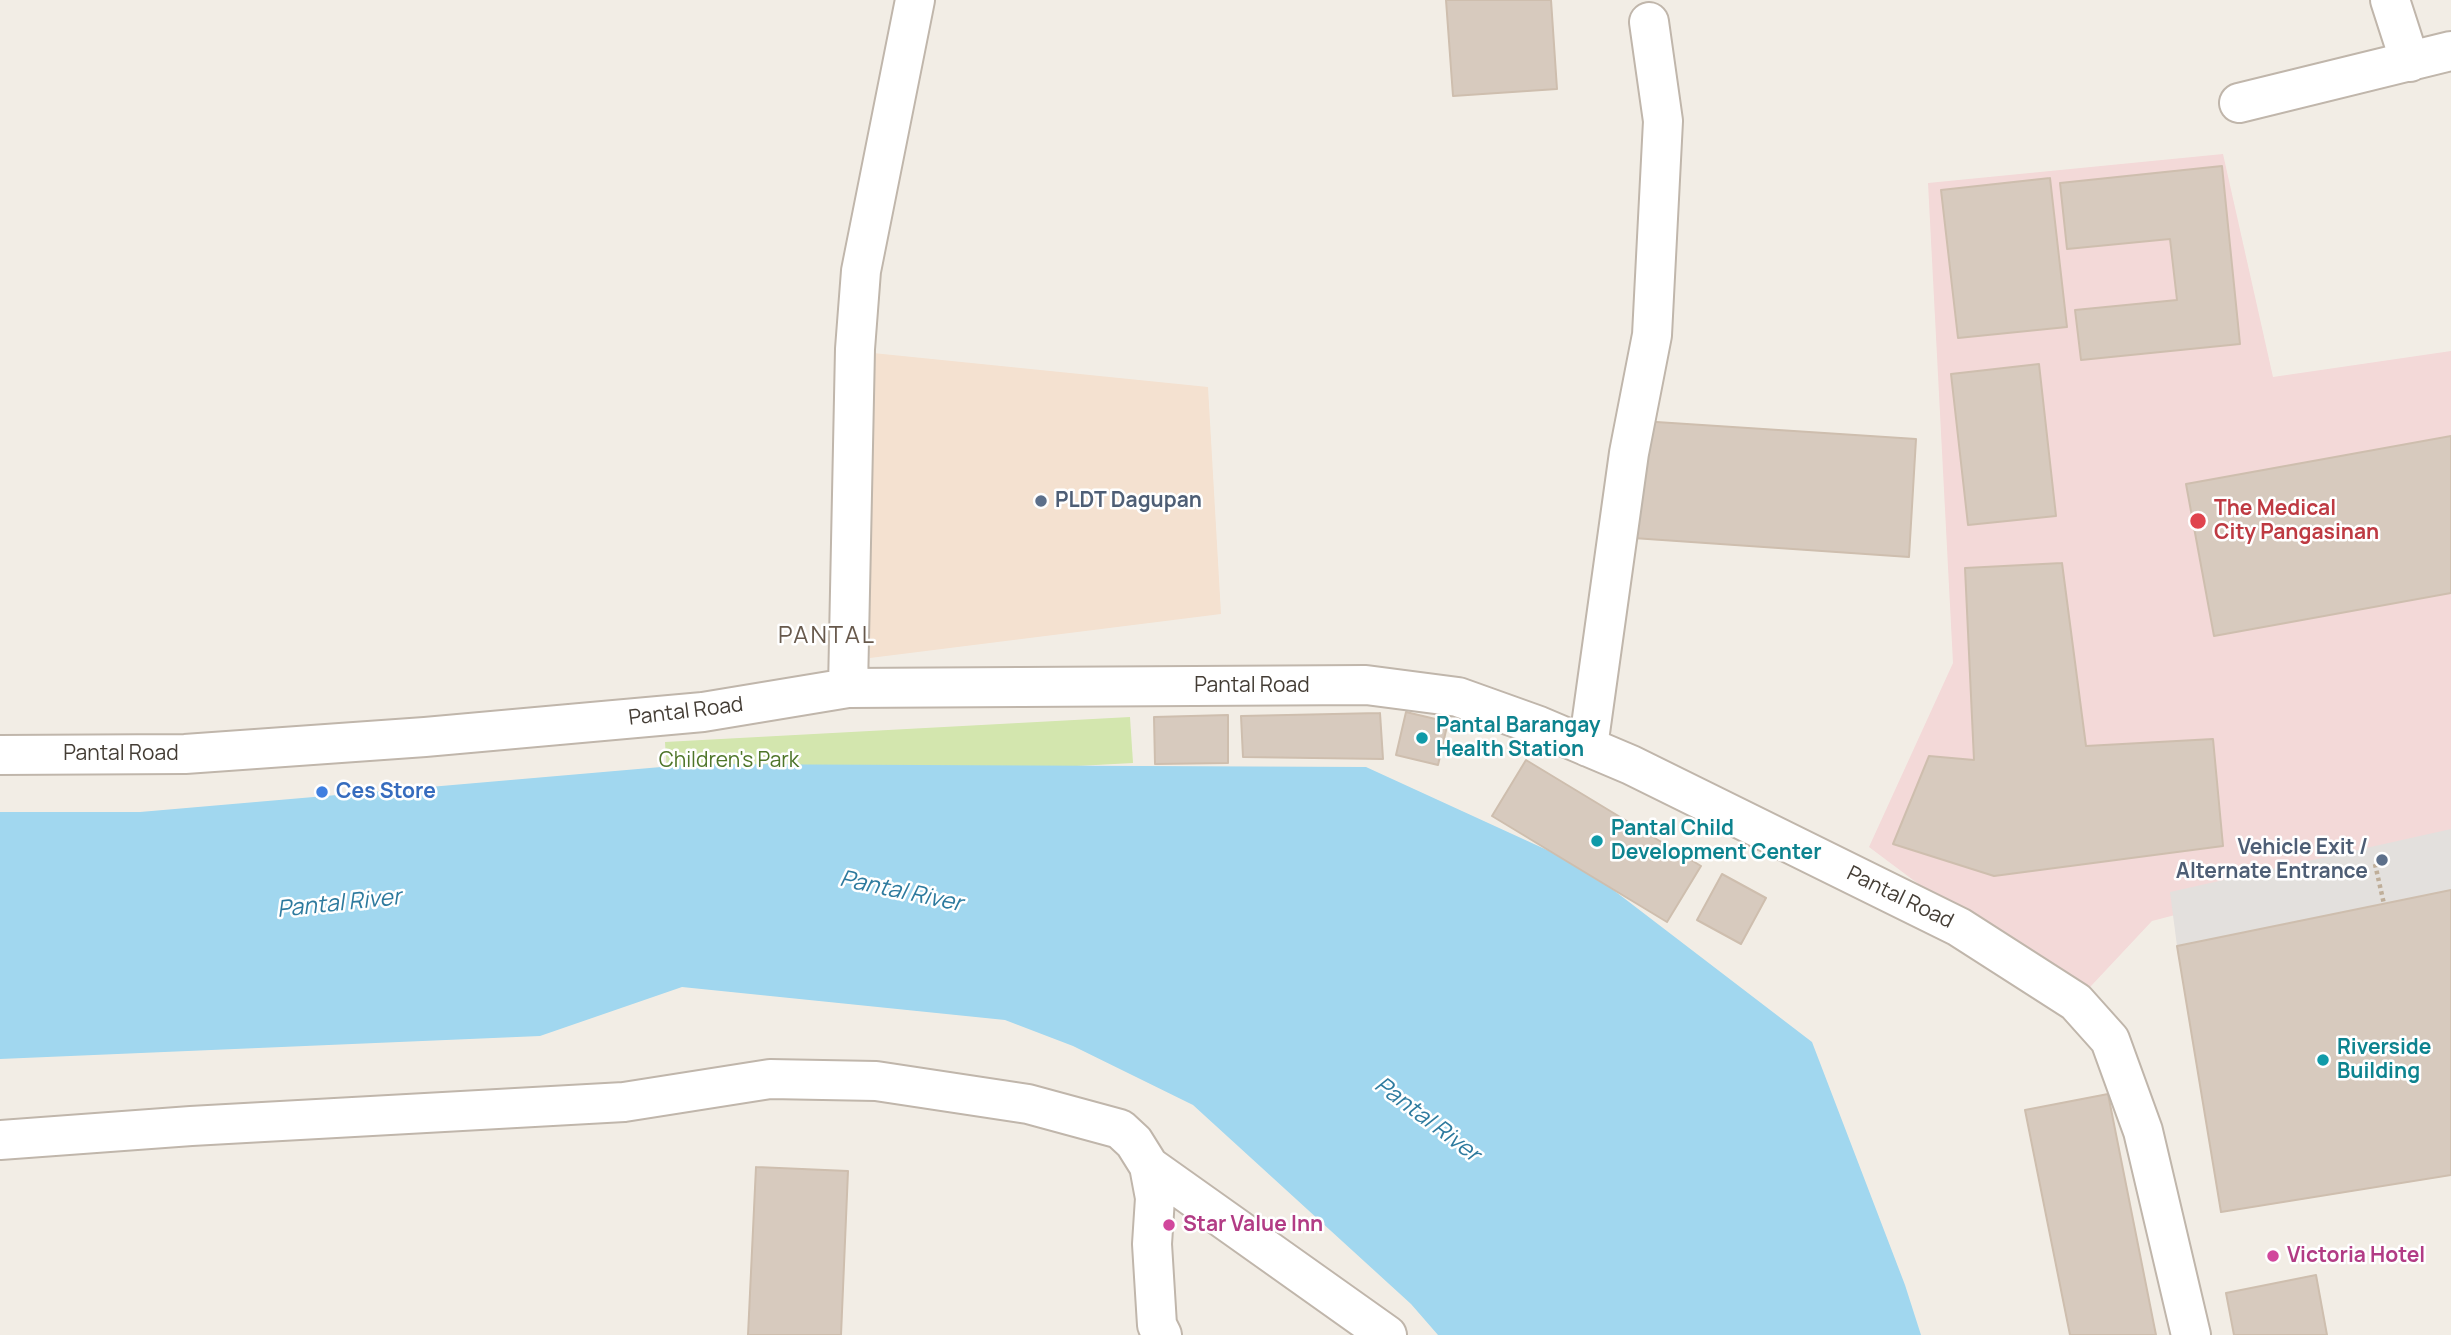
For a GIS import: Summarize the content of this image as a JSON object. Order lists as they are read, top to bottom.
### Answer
{
  "streets": {
    "street": ["Pantal Road"]
  },
  "districts": ["PANTAL"],
  "water": ["Pantal River"],
  "parks": ["Children's Park"],
  "places": [
    "PLDT Dagupan",
    "The Medical City Pangasinan",
    "Pantal Barangay Health Station",
    "Ces Store",
    "Pantal Child Development Center",
    "Vehicle Exit / Alternate Entrance",
    "Riverside Building",
    "Star Value Inn",
    "Victoria Hotel"
  ]
}
